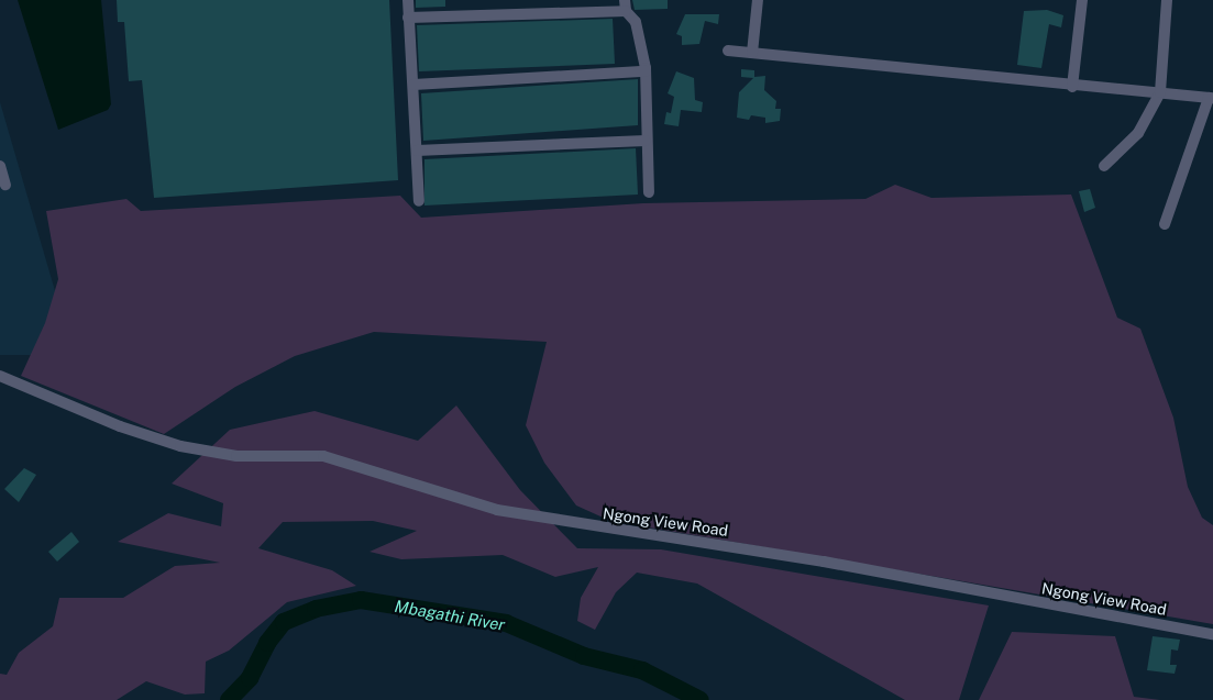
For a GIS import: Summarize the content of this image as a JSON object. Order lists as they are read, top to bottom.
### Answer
{
  "streets": {
    "street": ["Ngong View Road"]
  },
  "water": ["Mbagathi River"]
}
